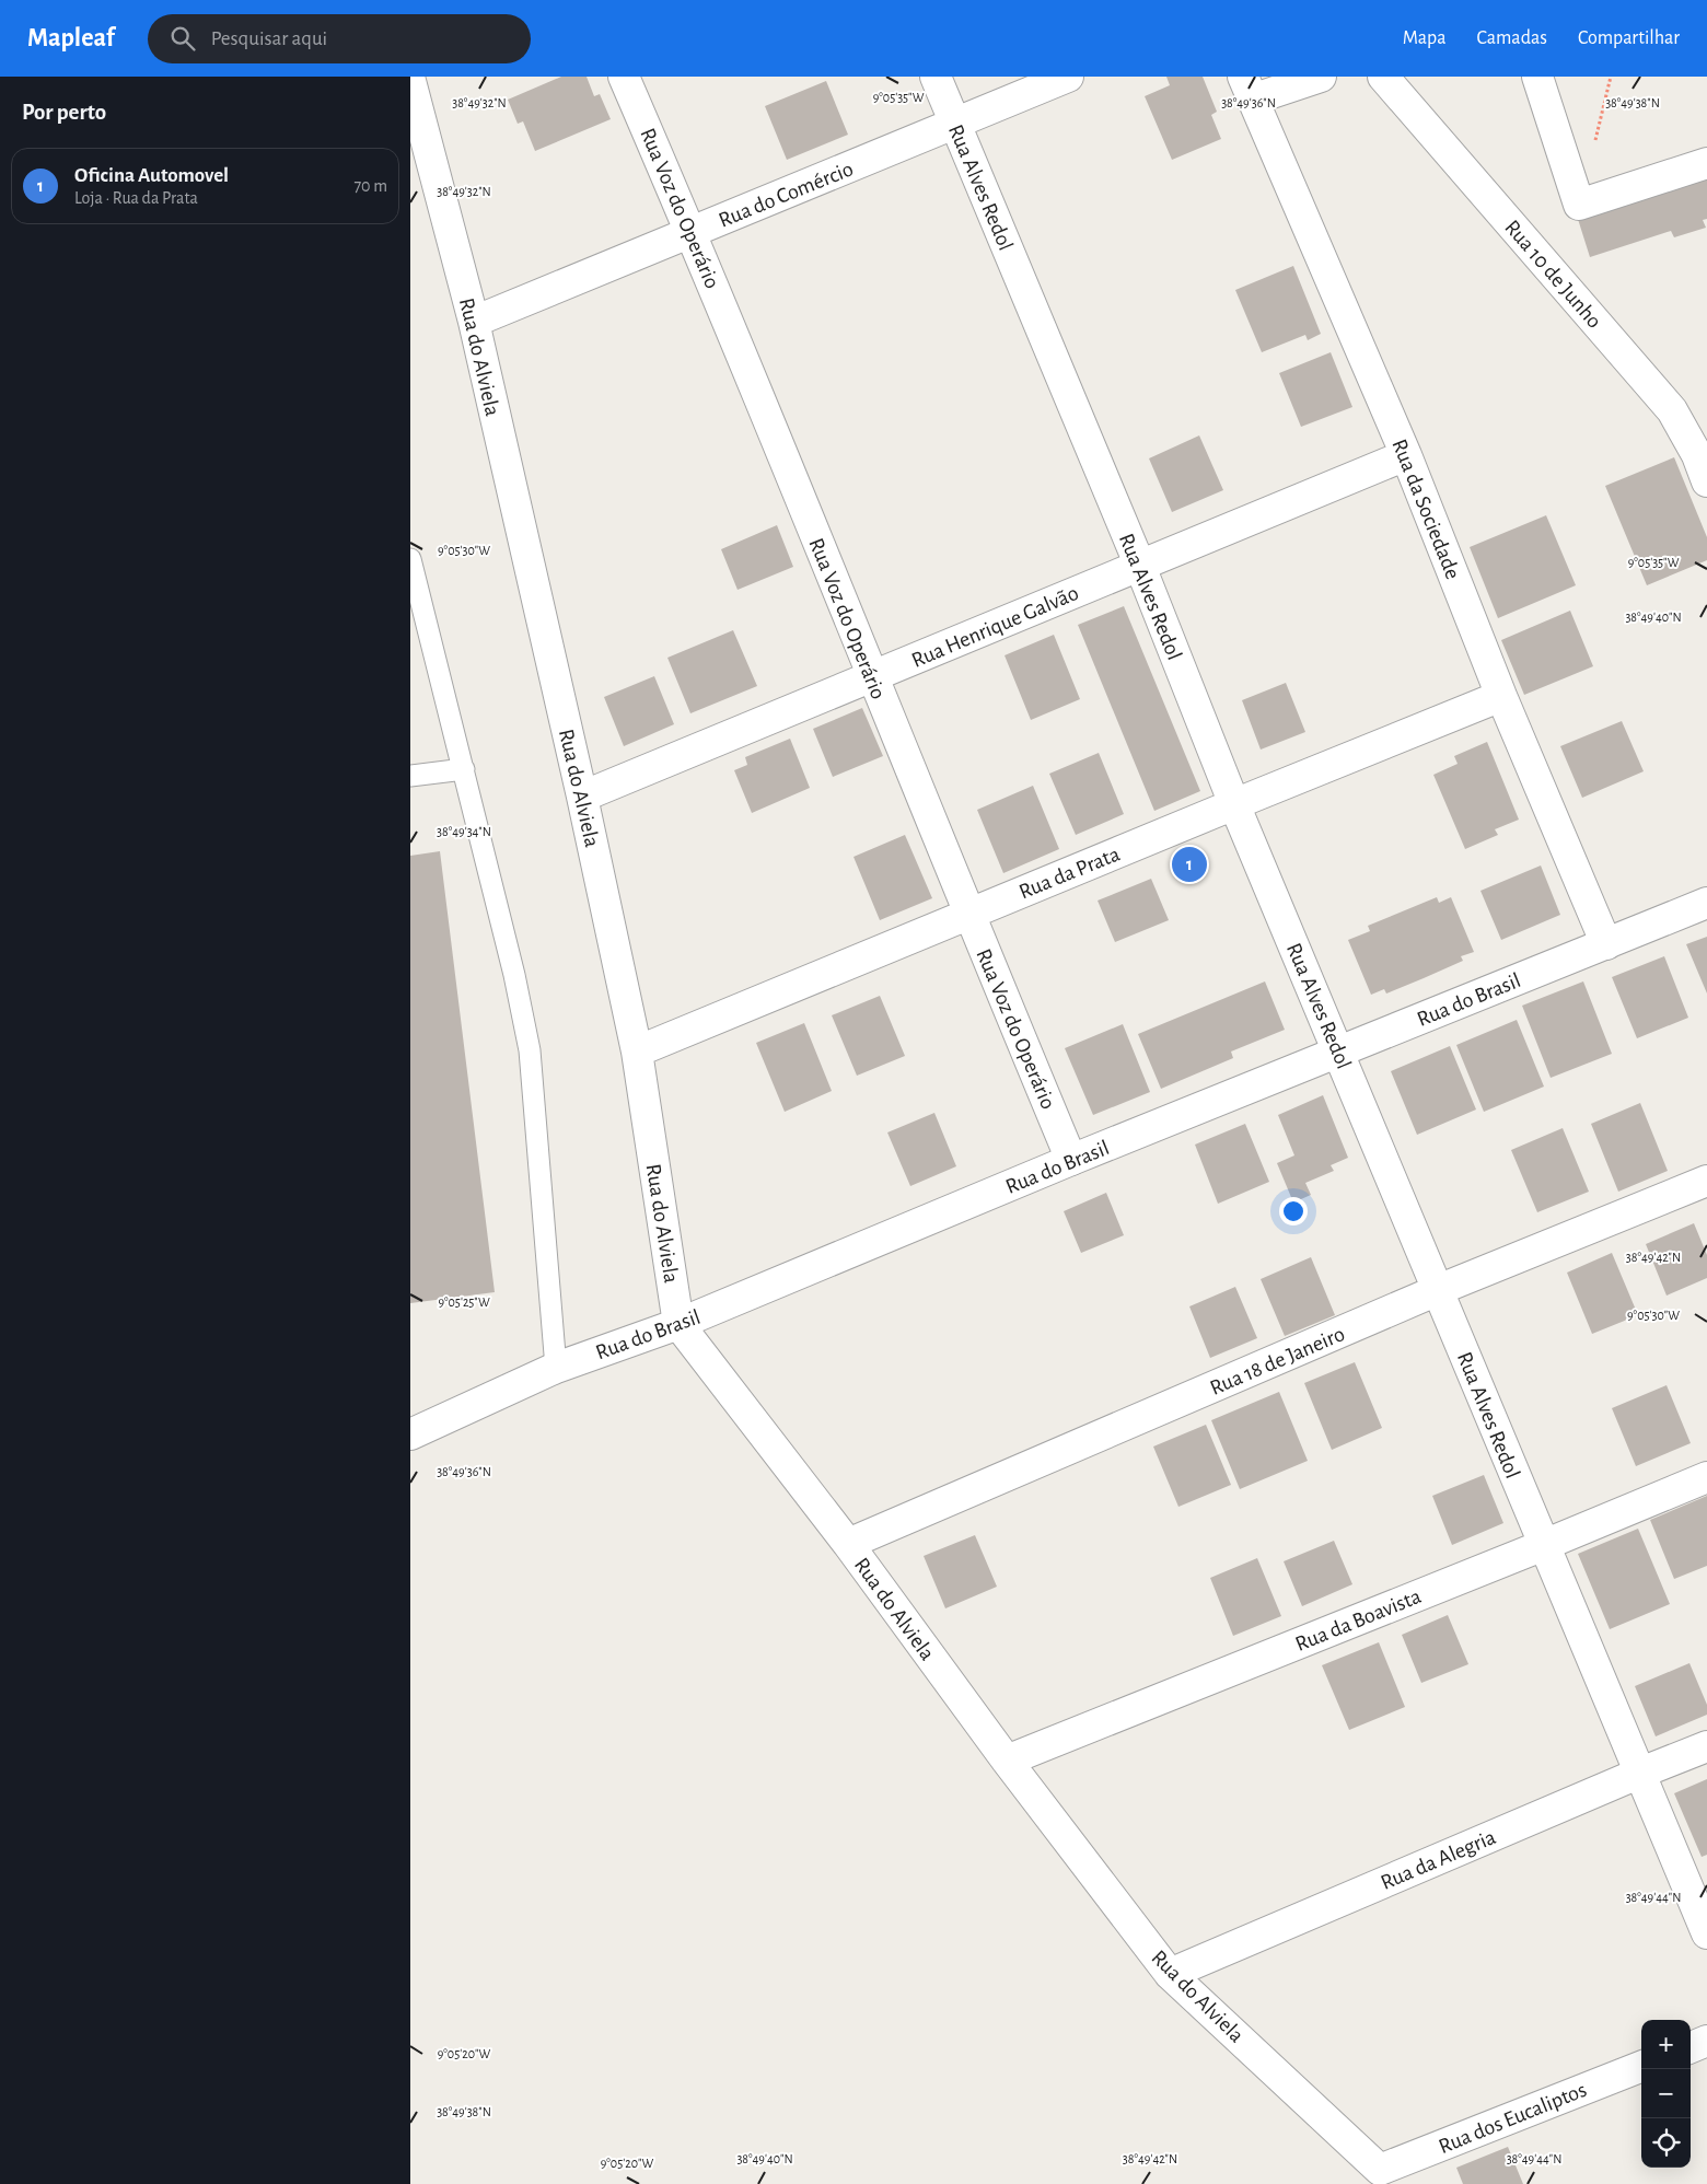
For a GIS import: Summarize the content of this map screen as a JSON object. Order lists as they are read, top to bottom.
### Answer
{
  "streets": {
    "street": [
      "Rua Alves Redol",
      "Rua do Comércio",
      "Rua Voz do Operário",
      "Rua 10 de Junho",
      "Rua do Alviela",
      "Rua da Sociedade",
      "Rua Henrique Galvão",
      "Rua da Prata",
      "Rua do Brasil",
      "Rua 18 de Janeiro",
      "Rua da Boavista",
      "Rua da Alegria",
      "Rua dos Eucaliptos"
    ]
  },
  "crossings": [
    ["Rua Alves Redol", "Rua do Comércio"],
    ["Rua Alves Redol", "Rua Henrique Galvão"],
    ["Rua Alves Redol", "Rua da Prata"],
    ["Rua Alves Redol", "Rua do Brasil"],
    ["Rua Alves Redol", "Rua 18 de Janeiro"],
    ["Rua Alves Redol", "Rua da Boavista"],
    ["Rua Alves Redol", "Rua da Alegria"],
    ["Rua do Comércio", "Rua Voz do Operário"],
    ["Rua do Comércio", "Rua do Alviela"],
    ["Rua Voz do Operário", "Rua Henrique Galvão"],
    ["Rua Voz do Operário", "Rua da Prata"],
    ["Rua Voz do Operário", "Rua do Brasil"],
    ["Rua do Alviela", "Rua Henrique Galvão"],
    ["Rua do Alviela", "Rua da Prata"],
    ["Rua do Alviela", "Rua do Brasil"],
    ["Rua do Alviela", "Rua 18 de Janeiro"],
    ["Rua do Alviela", "Rua da Boavista"],
    ["Rua do Alviela", "Rua da Alegria"],
    ["Rua do Alviela", "Rua dos Eucaliptos"],
    ["Rua da Sociedade", "Rua Henrique Galvão"],
    ["Rua da Sociedade", "Rua da Prata"],
    ["Rua da Sociedade", "Rua do Brasil"]
  ],
  "page": {
    "header": "Mapleaf",
    "search": "Pesquisar aqui",
    "nav": ["Mapa", "Camadas", "Compartilhar"],
    "heading": "Por perto",
    "list": [
      {
        "mark": "1",
        "name": "Oficina Automovel",
        "note": "Loja · Rua da Prata",
        "value": "70 m"
      }
    ],
    "pins": "1",
    "map_buttons": ["+", "−"]
  },
  "coordinates": [
    "9°05'35\"W",
    "38°49'32\"N",
    "38°49'38\"N",
    "38°49'36\"N",
    "9°05'30\"W",
    "38°49'40\"N",
    "38°49'34\"N",
    "38°49'42\"N",
    "9°05'25\"W",
    "38°49'44\"N",
    "9°05'20\"W"
  ]
}
